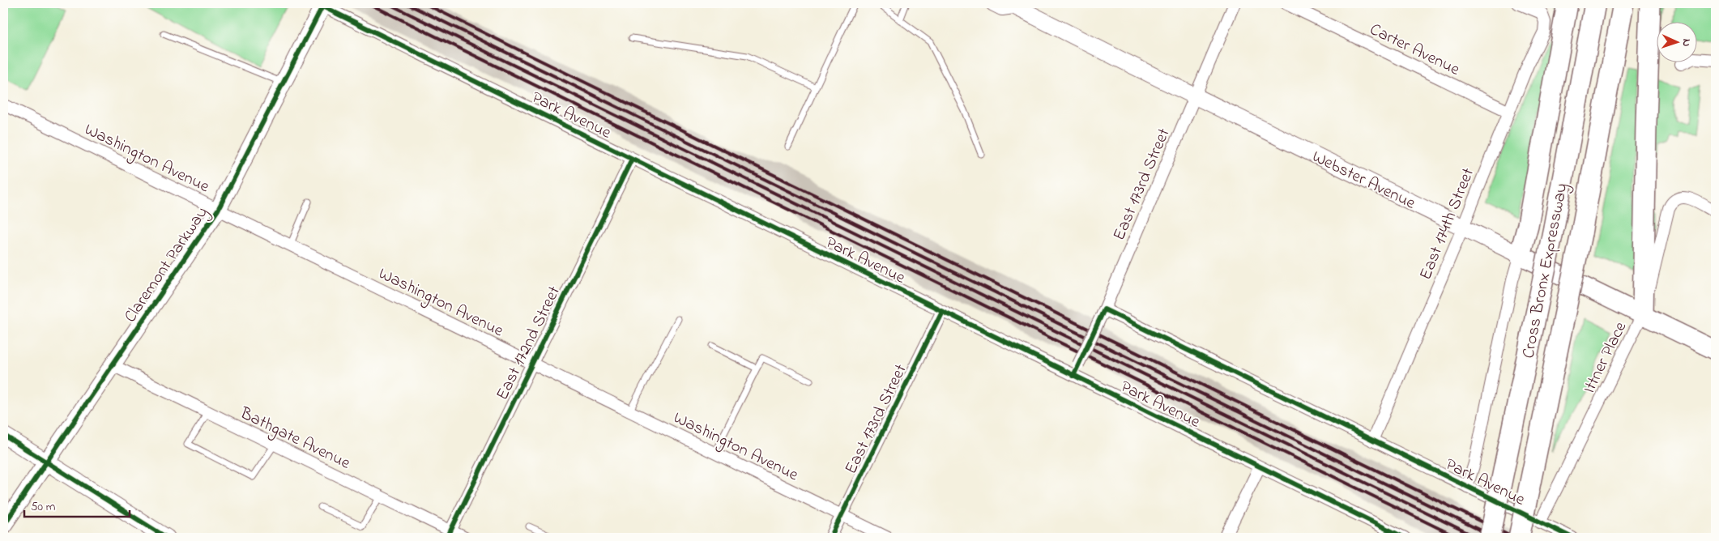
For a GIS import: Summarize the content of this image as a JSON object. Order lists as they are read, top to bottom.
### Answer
{
  "streets": {
    "highway": ["Cross Bronx Expressway"],
    "main road": ["Webster Avenue", "Claremont Parkway"],
    "street": [
      "Carter Avenue",
      "Park Avenue",
      "Washington Avenue",
      "East 173rd Street",
      "East 174th Street",
      "East 172nd Street",
      "Ittner Place",
      "Bathgate Avenue"
    ]
  },
  "crossings": [
    ["Carter Avenue", "East 174th Street"],
    ["Park Avenue", "East 173rd Street"],
    ["Park Avenue", "East 174th Street"],
    ["Park Avenue", "Claremont Parkway"],
    ["Park Avenue", "East 172nd Street"],
    ["Park Avenue", "Ittner Place"],
    ["Washington Avenue", "East 173rd Street"],
    ["Washington Avenue", "Claremont Parkway"],
    ["Washington Avenue", "East 172nd Street"],
    ["Webster Avenue", "East 173rd Street"],
    ["Webster Avenue", "East 174th Street"],
    ["Webster Avenue", "Ittner Place"],
    ["Claremont Parkway", "Bathgate Avenue"],
    ["East 172nd Street", "Bathgate Avenue"]
  ],
  "scale_bar": "50 m",
  "north": "right"
}
